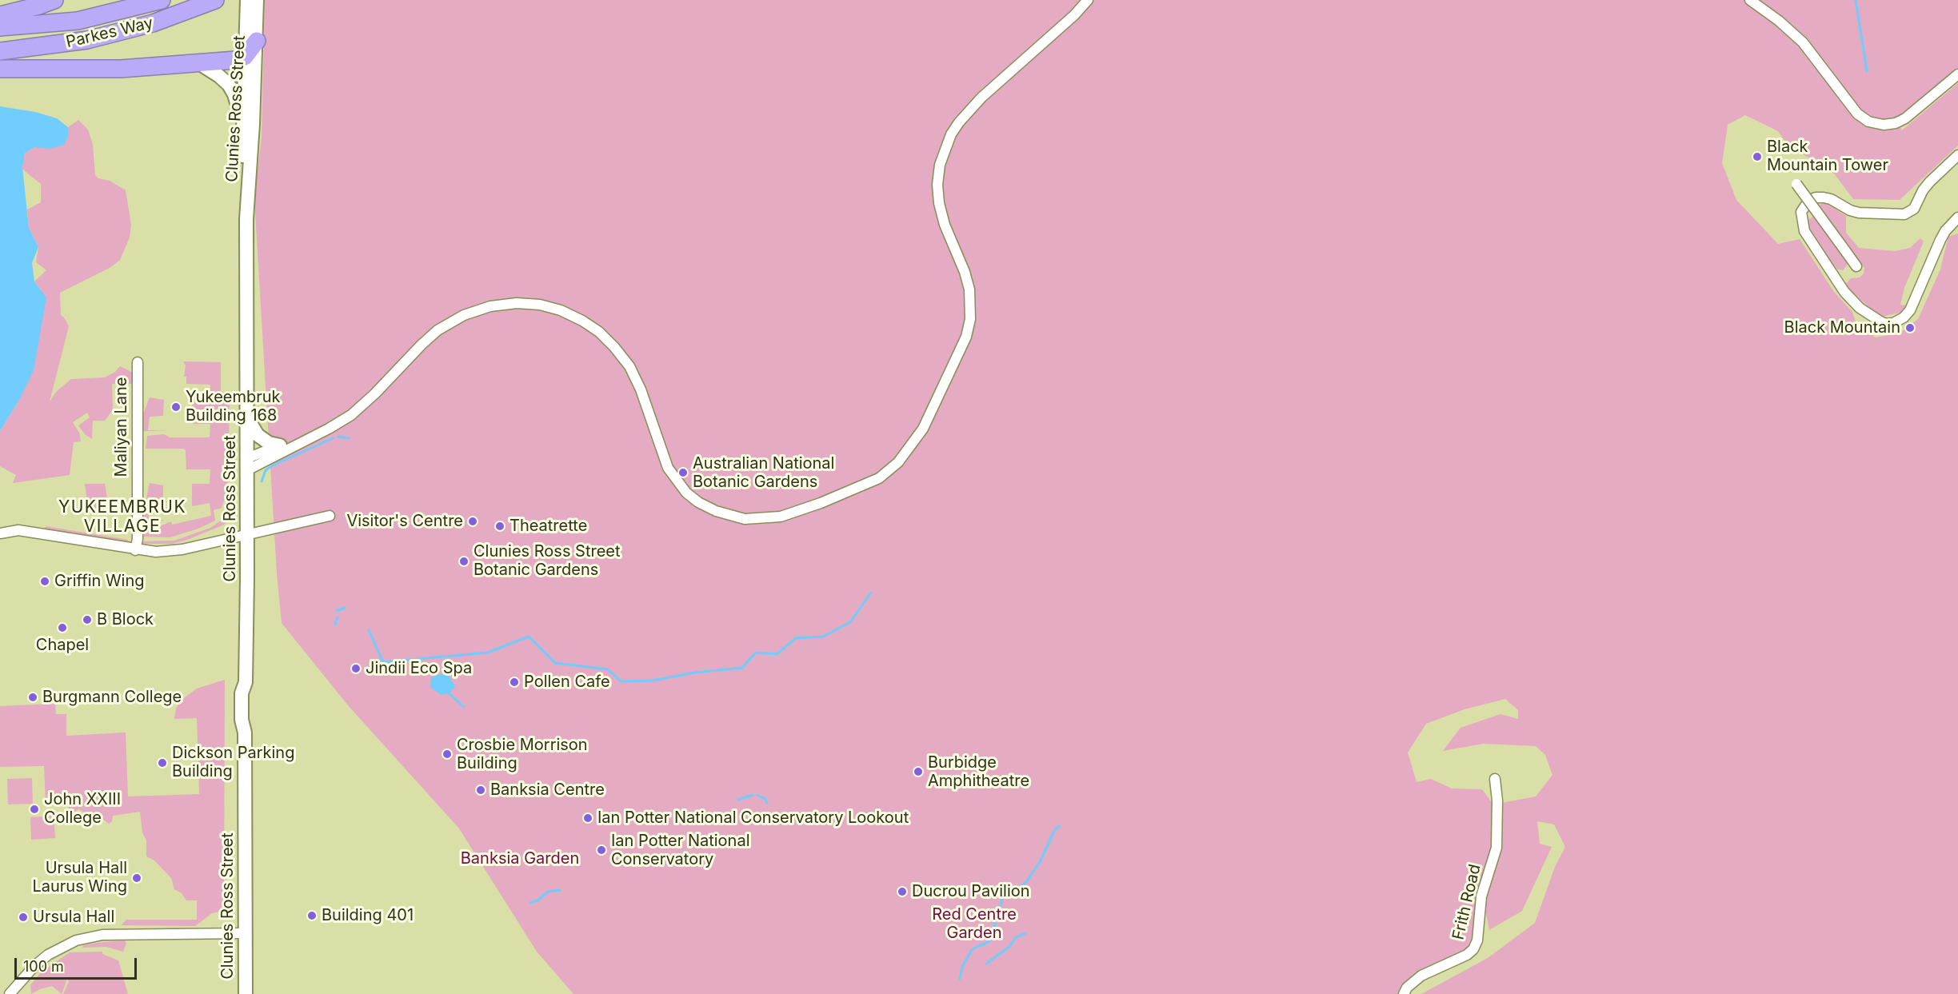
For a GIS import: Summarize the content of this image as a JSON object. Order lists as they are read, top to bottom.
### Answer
{
  "streets": {
    "highway": ["Parkes Way"],
    "street": ["Clunies Ross Street", "Maliyan Lane", "Frith Road"]
  },
  "districts": ["YUKEEMBRUK VILLAGE"],
  "parks": ["Banksia Garden", "Red Centre Garden"],
  "places": [
    "Black Mountain Tower",
    "Black Mountain",
    "Yukeembruk Building 168",
    "Australian National Botanic Gardens",
    "Visitor's Centre",
    "Theatrette",
    "Clunies Ross Street Botanic Gardens",
    "Griffin Wing",
    "B Block",
    "Chapel",
    "Jindii Eco Spa",
    "Pollen Cafe",
    "Burgmann College",
    "Crosbie Morrison Building",
    "Dickson Parking Building",
    "Burbidge Amphitheatre",
    "Banksia Centre",
    "John XXIII College",
    "Ian Potter National Conservatory Lookout",
    "Ian Potter National Conservatory",
    "Ursula Hall Laurus Wing",
    "Ducrou Pavilion",
    "Building 401",
    "Ursula Hall"
  ],
  "scale_bar": "100 m"
}
